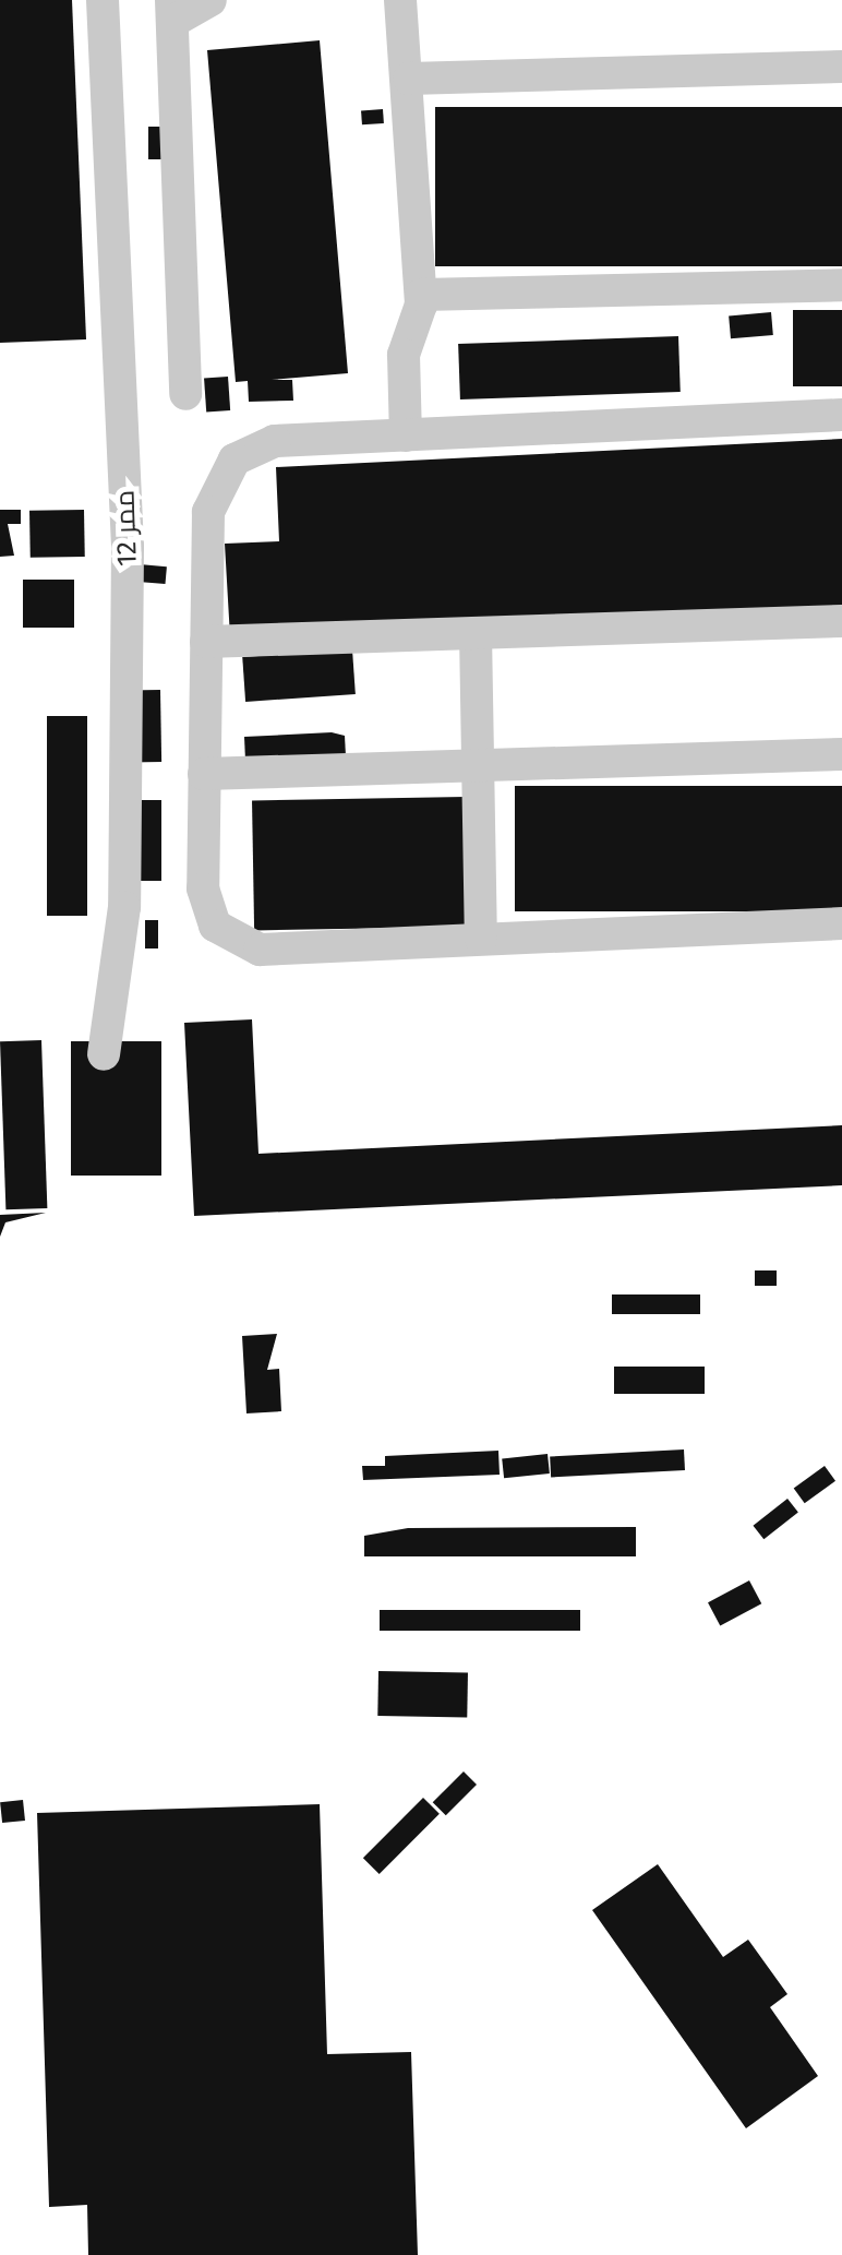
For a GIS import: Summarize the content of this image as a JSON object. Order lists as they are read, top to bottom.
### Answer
{
  "streets": {
    "lane": ["ممر 12"]
  }
}
